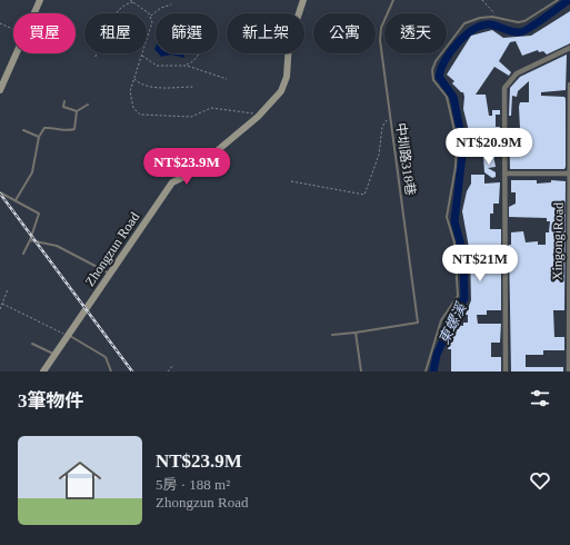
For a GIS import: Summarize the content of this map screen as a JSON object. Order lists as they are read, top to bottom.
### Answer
{
  "streets": {
    "street": ["Xingong Road", "Zhongzun Road"],
    "lane": ["中圳路318巷"]
  },
  "water": ["東螺溪"],
  "page": {
    "chip": [
      "買屋",
      "租屋",
      "篩選",
      "新上架",
      "公寓",
      "透天"
    ],
    "price": ["NT$20.9M", "NT$23.9M", "NT$21M"],
    "heading": "3筆物件",
    "list": [
      {
        "name": "NT$23.9M",
        "note": "5房 · 188 m² · Zhongzun Road"
      }
    ]
  }
}
